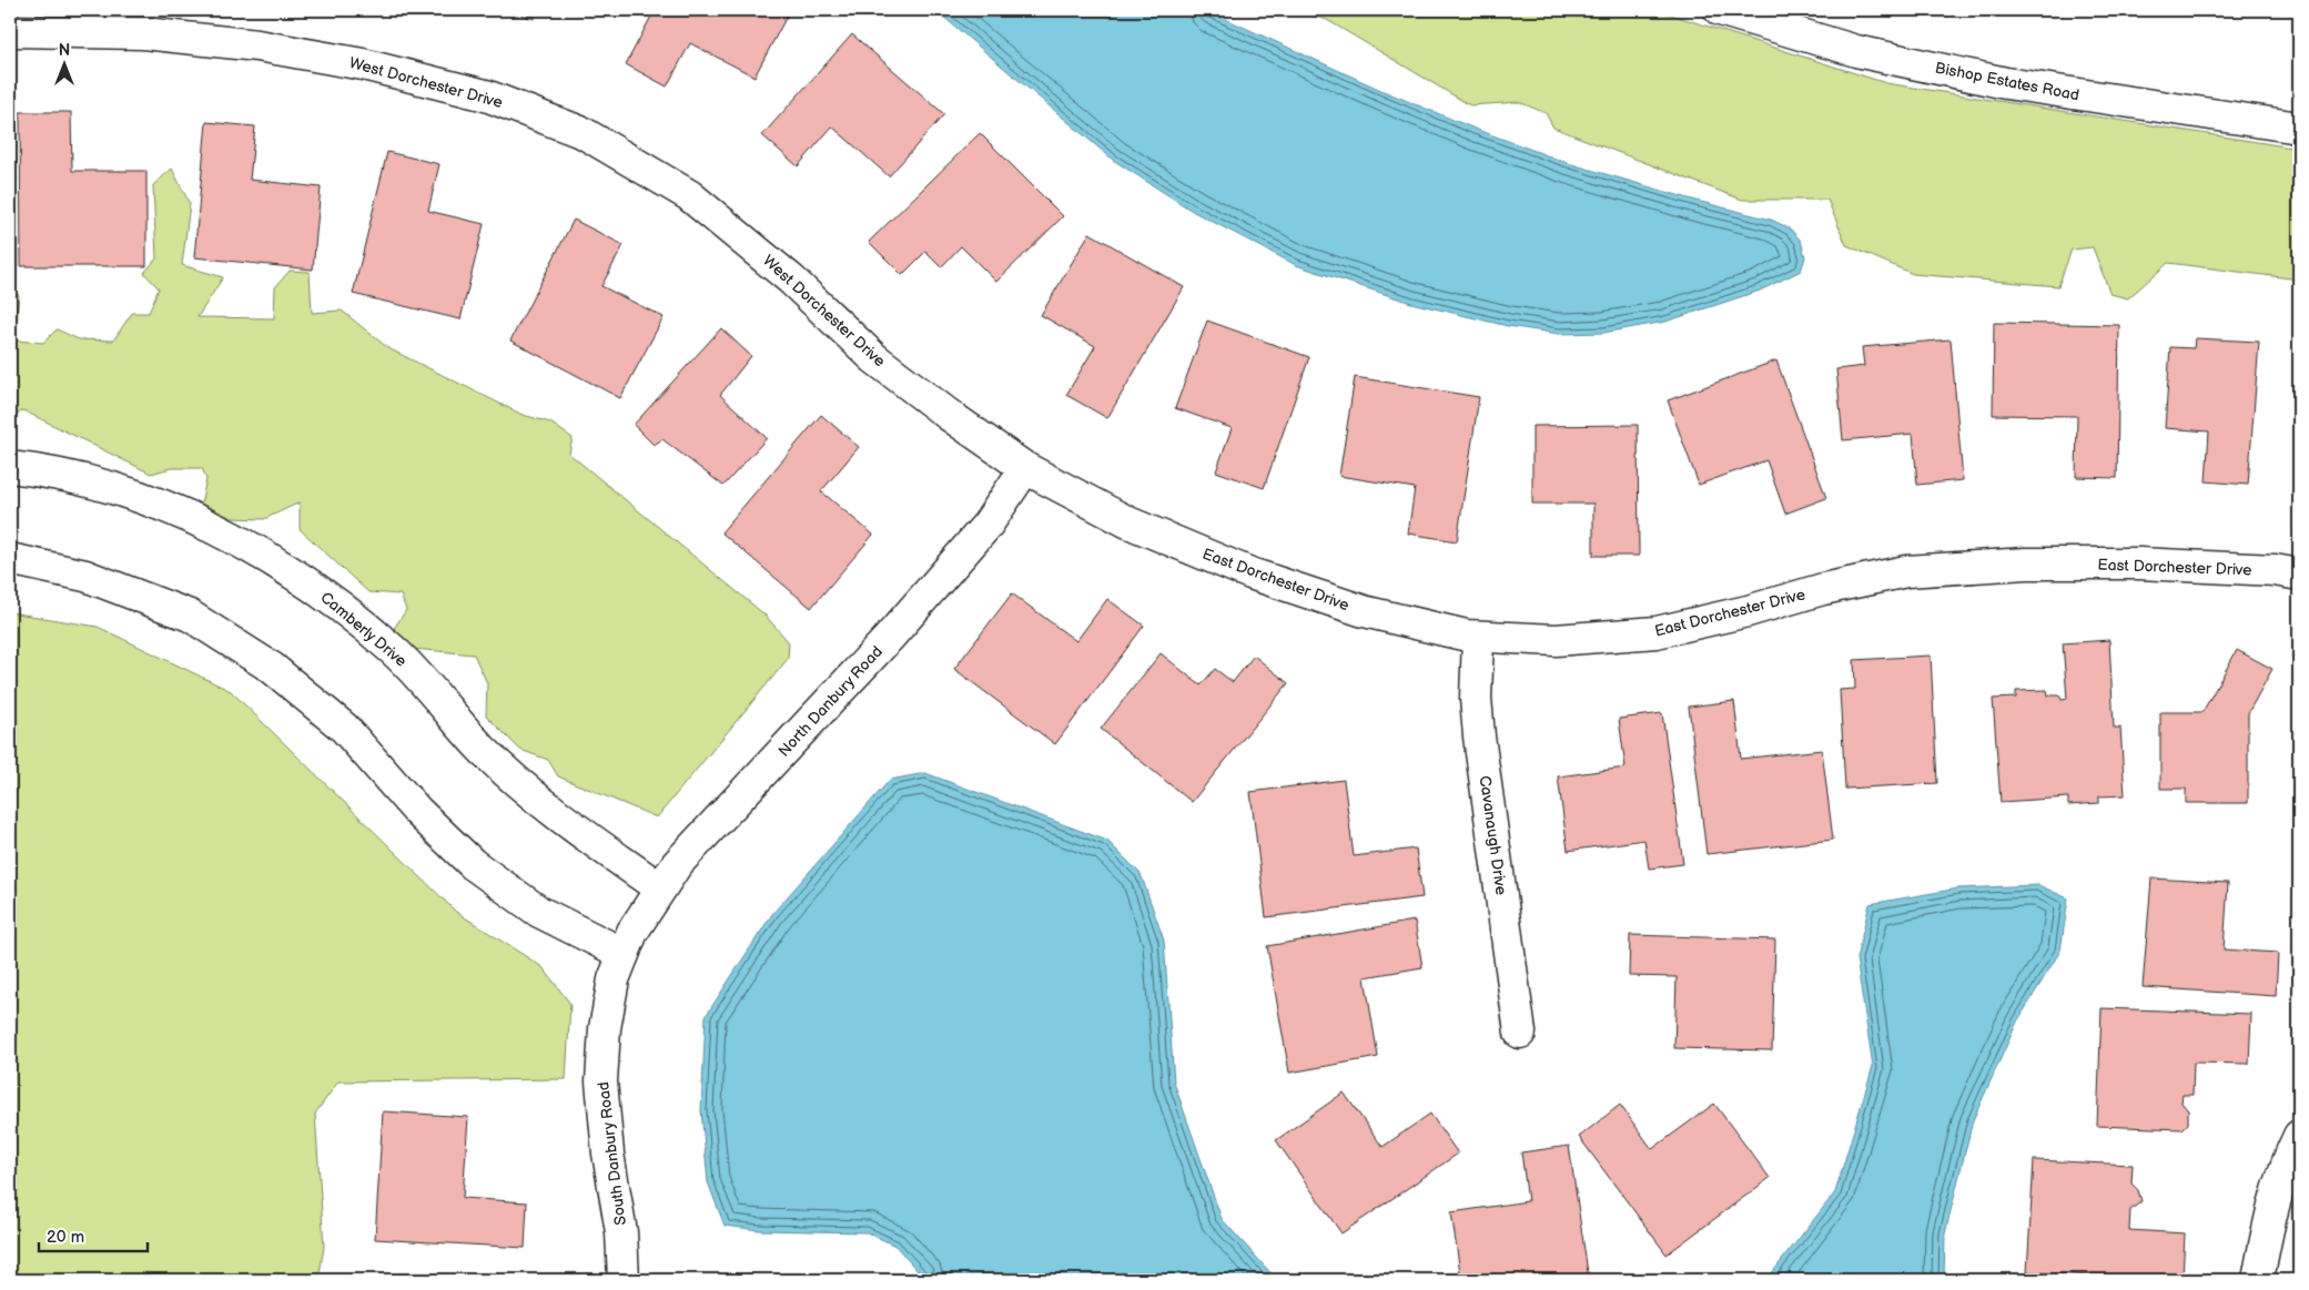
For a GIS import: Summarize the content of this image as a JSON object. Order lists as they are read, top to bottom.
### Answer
{
  "streets": {
    "street": [
      "Bishop Estates Road",
      "West Dorchester Drive",
      "East Dorchester Drive",
      "Camberly Drive",
      "North Danbury Road",
      "Cavanaugh Drive",
      "South Danbury Road"
    ]
  },
  "crossings": [
    ["West Dorchester Drive", "East Dorchester Drive"],
    ["West Dorchester Drive", "North Danbury Road"],
    ["East Dorchester Drive", "North Danbury Road"],
    ["East Dorchester Drive", "Cavanaugh Drive"],
    ["Camberly Drive", "North Danbury Road"],
    ["North Danbury Road", "South Danbury Road"]
  ],
  "scale_bar": "20 m",
  "north": "top"
}
